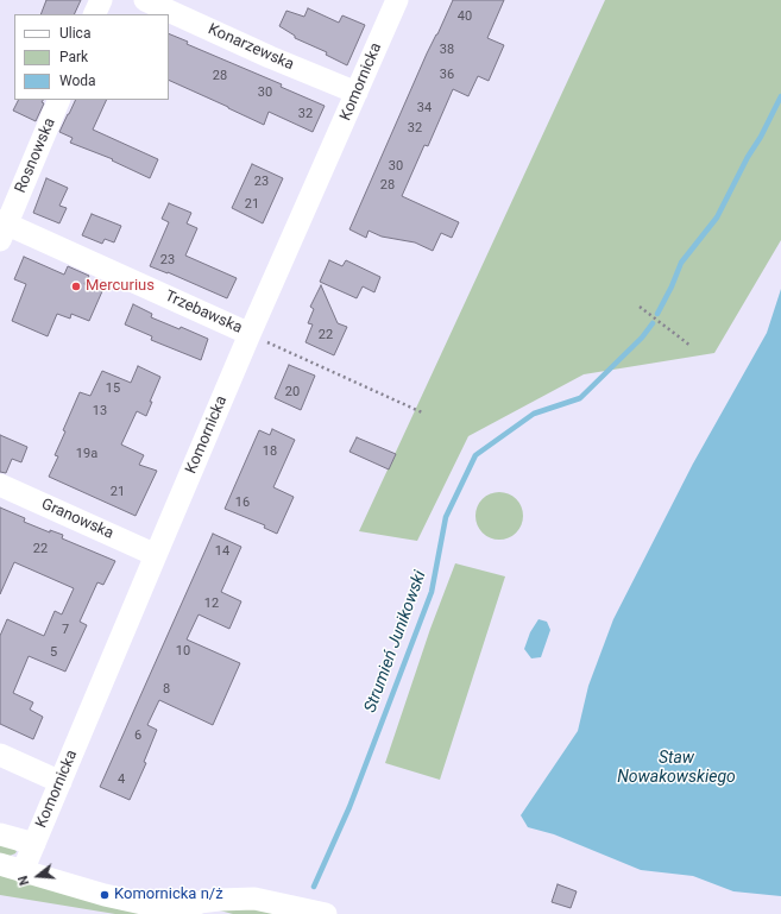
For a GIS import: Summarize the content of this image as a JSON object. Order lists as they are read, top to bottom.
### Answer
{
  "streets": {
    "street": [
      "Konarzewska",
      "Komornicka",
      "Rosnowska",
      "Trzebawska",
      "Granowska"
    ]
  },
  "crossings": [
    ["Konarzewska", "Komornicka"],
    ["Komornicka", "Trzebawska"],
    ["Komornicka", "Granowska"],
    ["Rosnowska", "Trzebawska"]
  ],
  "water": ["Strumień Junikowski", "Staw Nowakowskiego"],
  "places": ["Mercurius", "Komornicka n/ż"],
  "house_numbers": [
    "40",
    "38",
    "36",
    "28",
    "30",
    "34",
    "32",
    "32",
    "30",
    "23",
    "28",
    "21",
    "23",
    "22",
    "15",
    "20",
    "13",
    "18",
    "19a",
    "21",
    "16",
    "22",
    "14",
    "12",
    "7",
    "10",
    "5",
    "8",
    "6",
    "4"
  ],
  "legend": ["Ulica", "Park", "Woda"],
  "north": "left"
}
